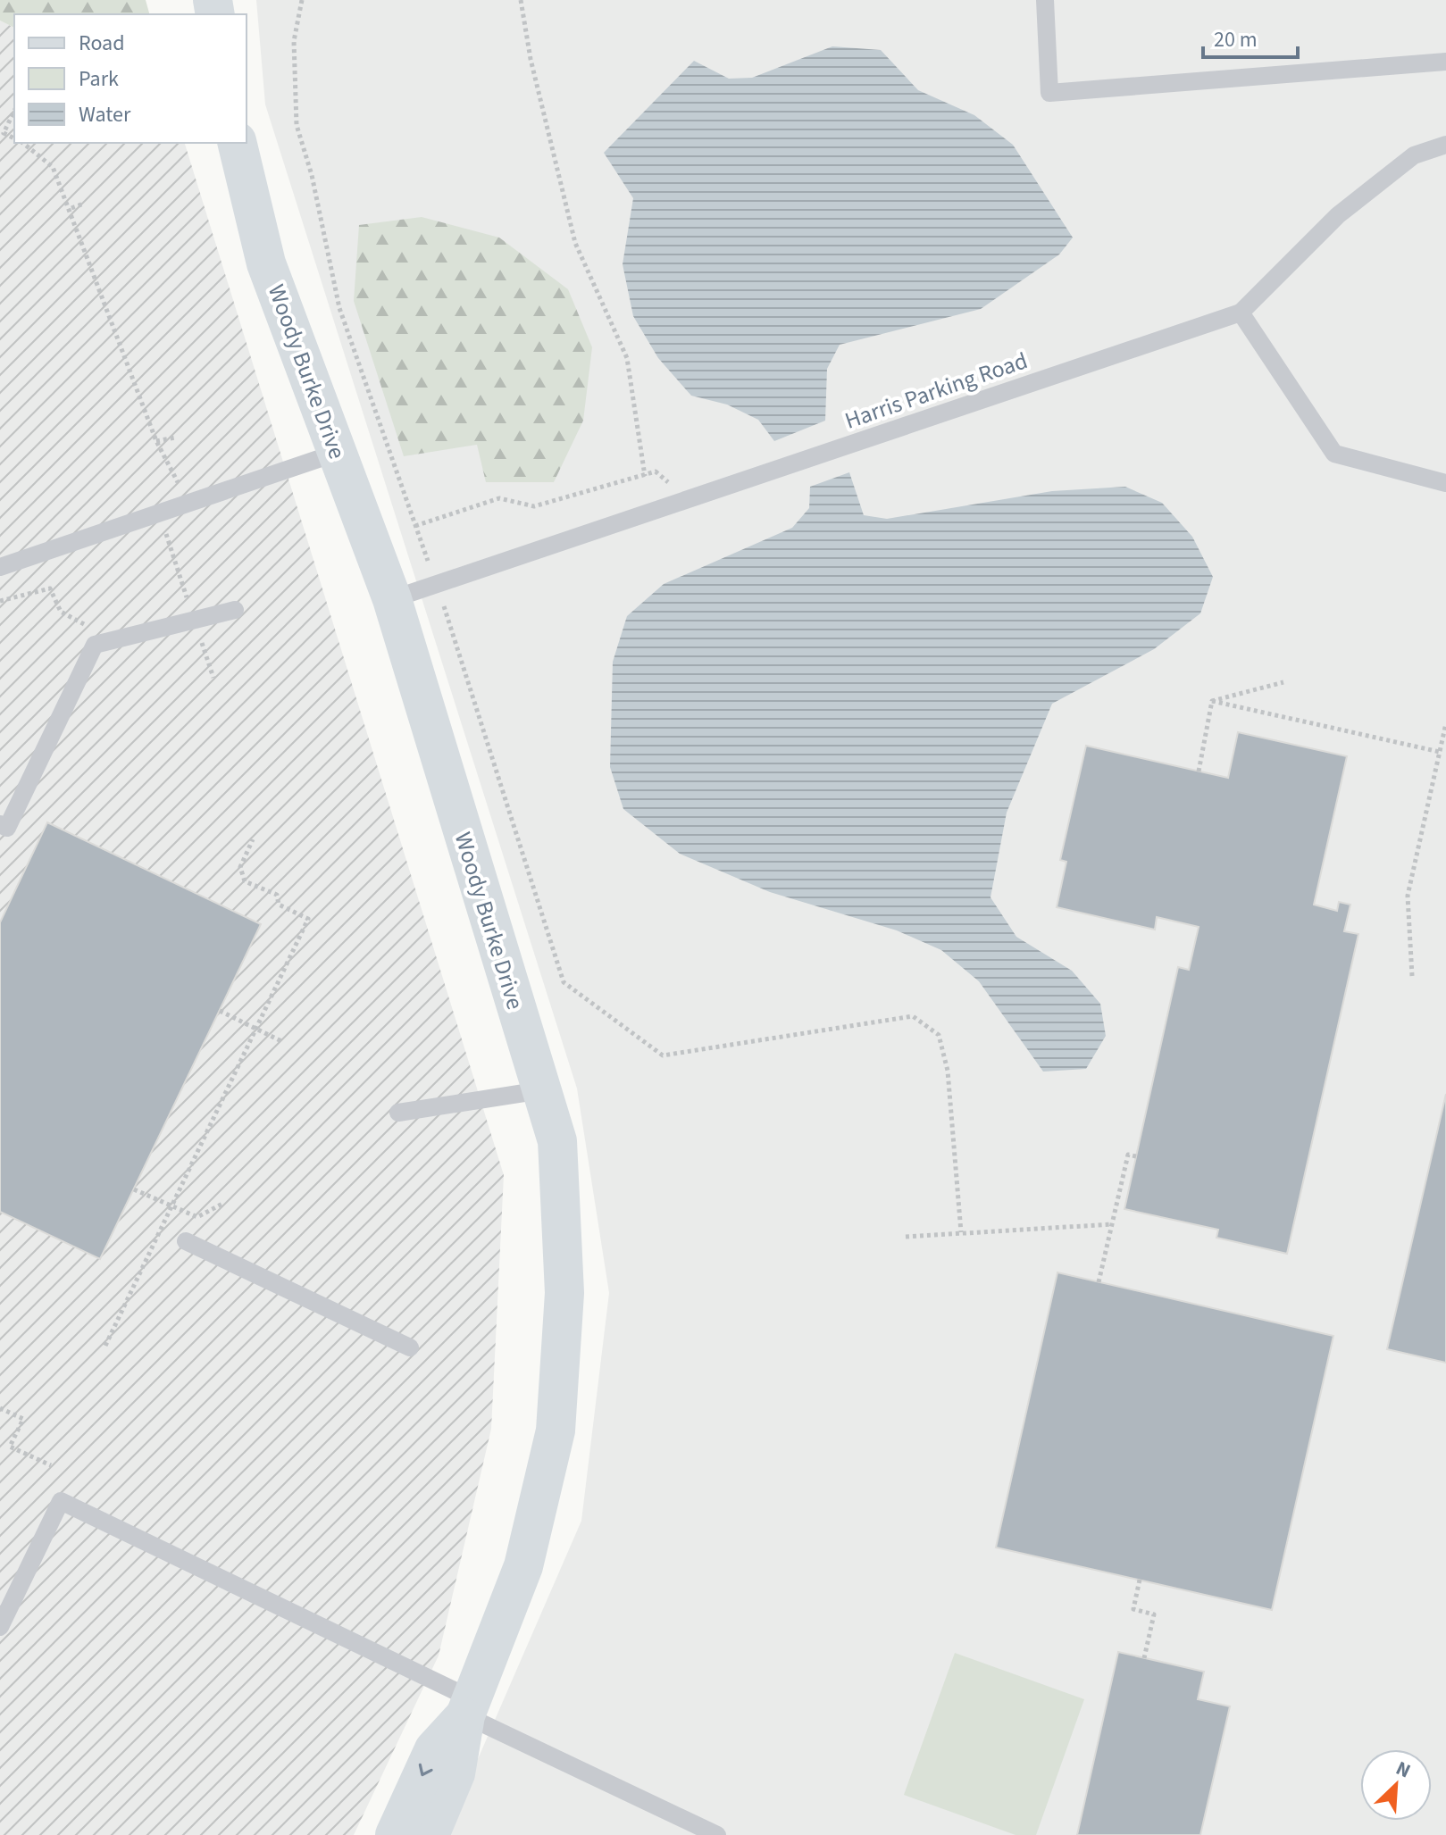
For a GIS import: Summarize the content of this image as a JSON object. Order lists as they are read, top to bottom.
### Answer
{
  "streets": {
    "street": ["Woody Burke Drive"],
    "lane": ["Harris Parking Road"]
  },
  "crossings": [
    ["Woody Burke Drive", "Harris Parking Road"]
  ],
  "legend": ["Road", "Park", "Water"],
  "scale_bar": "20 m",
  "north": "top right"
}
